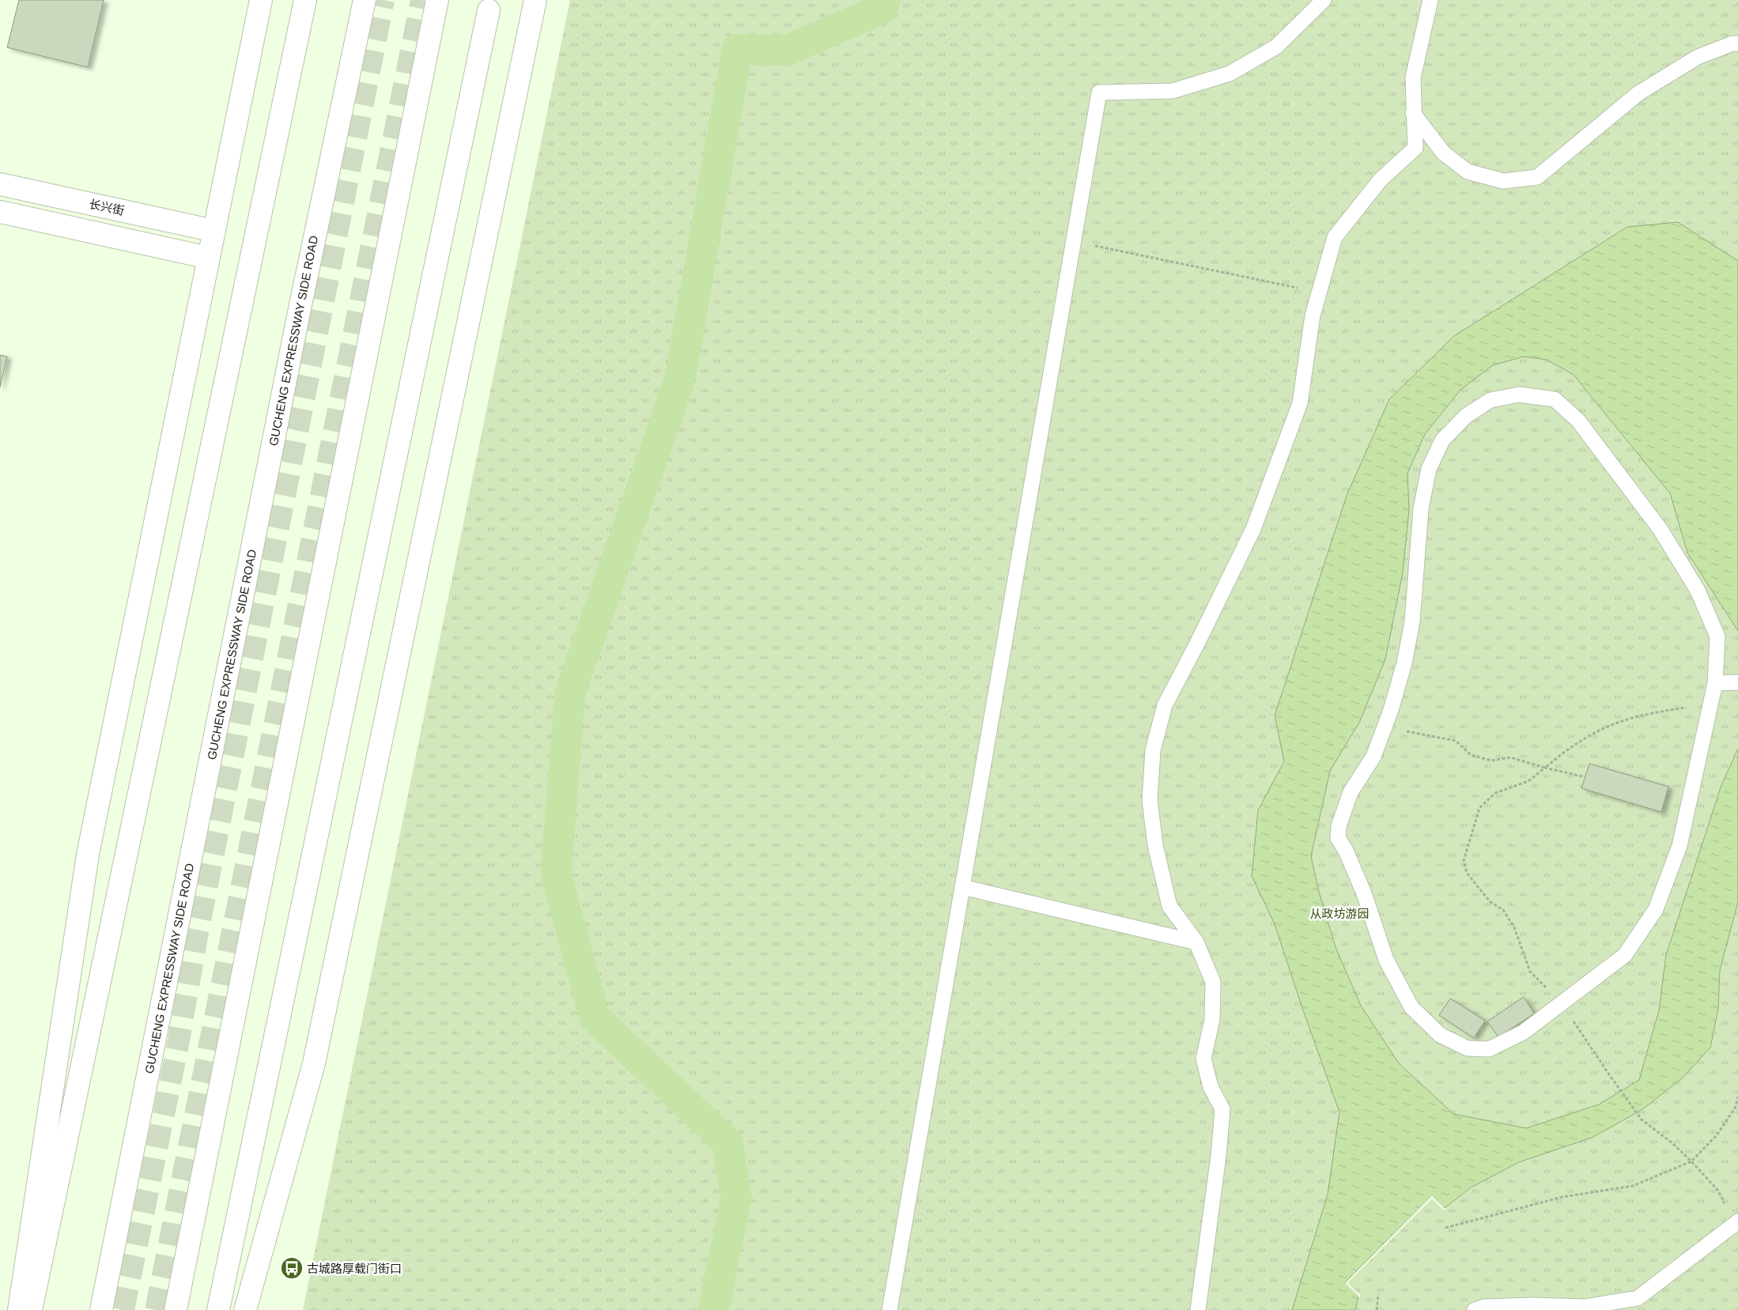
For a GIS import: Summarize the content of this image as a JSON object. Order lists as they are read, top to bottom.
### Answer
{
  "streets": {
    "main road": ["长兴街", "GUCHENG EXPRESSWAY SIDE ROAD"]
  },
  "parks": ["从政坊游园"],
  "places": {
    "bus stop": ["古城路厚载门街口"]
  }
}
